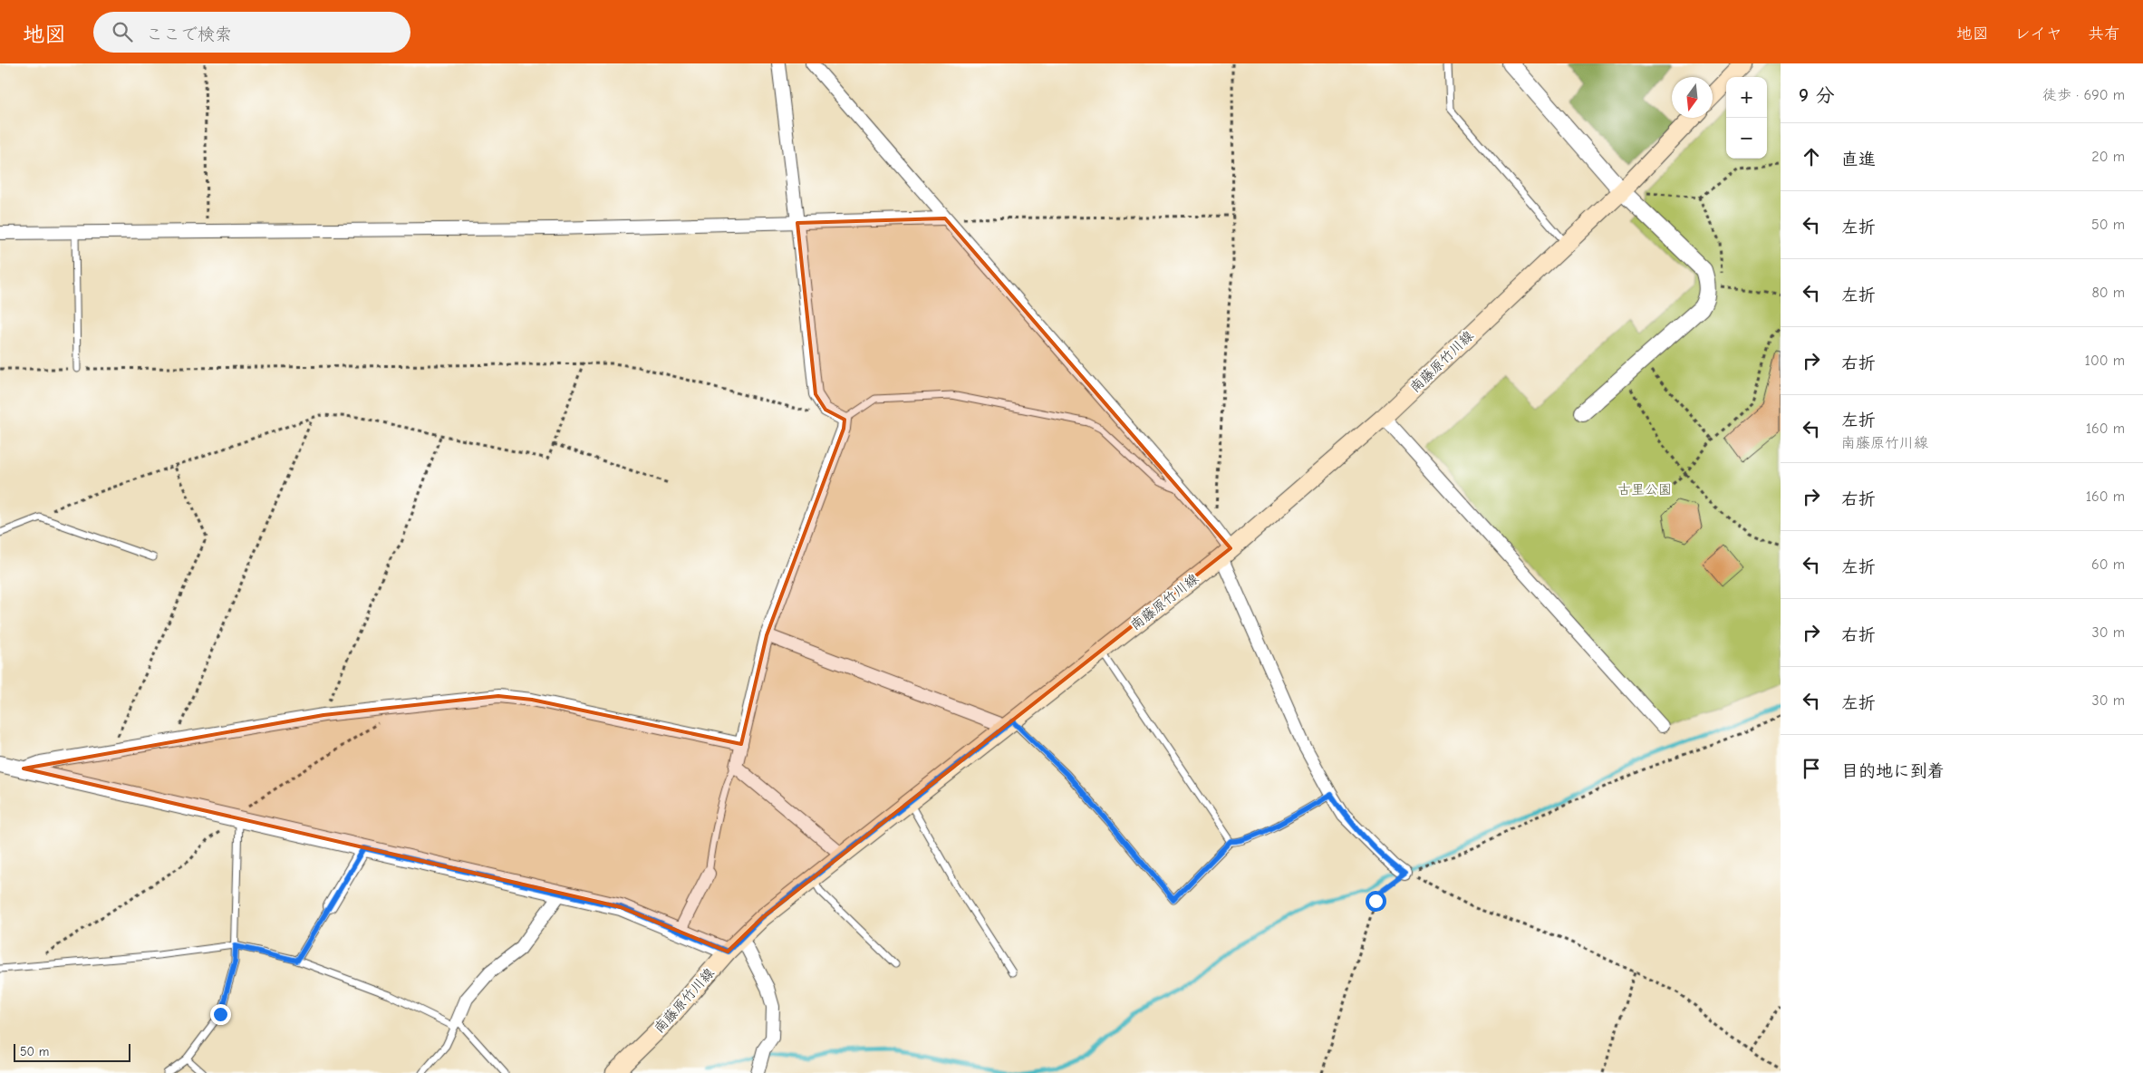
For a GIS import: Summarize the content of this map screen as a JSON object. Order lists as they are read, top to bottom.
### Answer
{
  "streets": {
    "main road": ["南藤原竹川線"]
  },
  "parks": ["古里公園"],
  "scale_bar": "50 m",
  "north": "bottom",
  "page": {
    "header": "地図",
    "search": "ここで検索",
    "nav": ["地図", "レイヤ", "共有"],
    "heading": ["9 分", "徒歩 · 690 m"],
    "map_buttons": ["+", "−"],
    "list": [
      ["直進", "20 m"],
      ["左折", "50 m"],
      ["左折", "80 m"],
      ["右折", "100 m"],
      ["左折", "南藤原竹川線", "160 m"],
      ["右折", "160 m"],
      ["左折", "60 m"],
      ["右折", "30 m"],
      ["左折", "30 m"],
      "目的地に到着"
    ],
    "scale": "50 m"
  }
}
